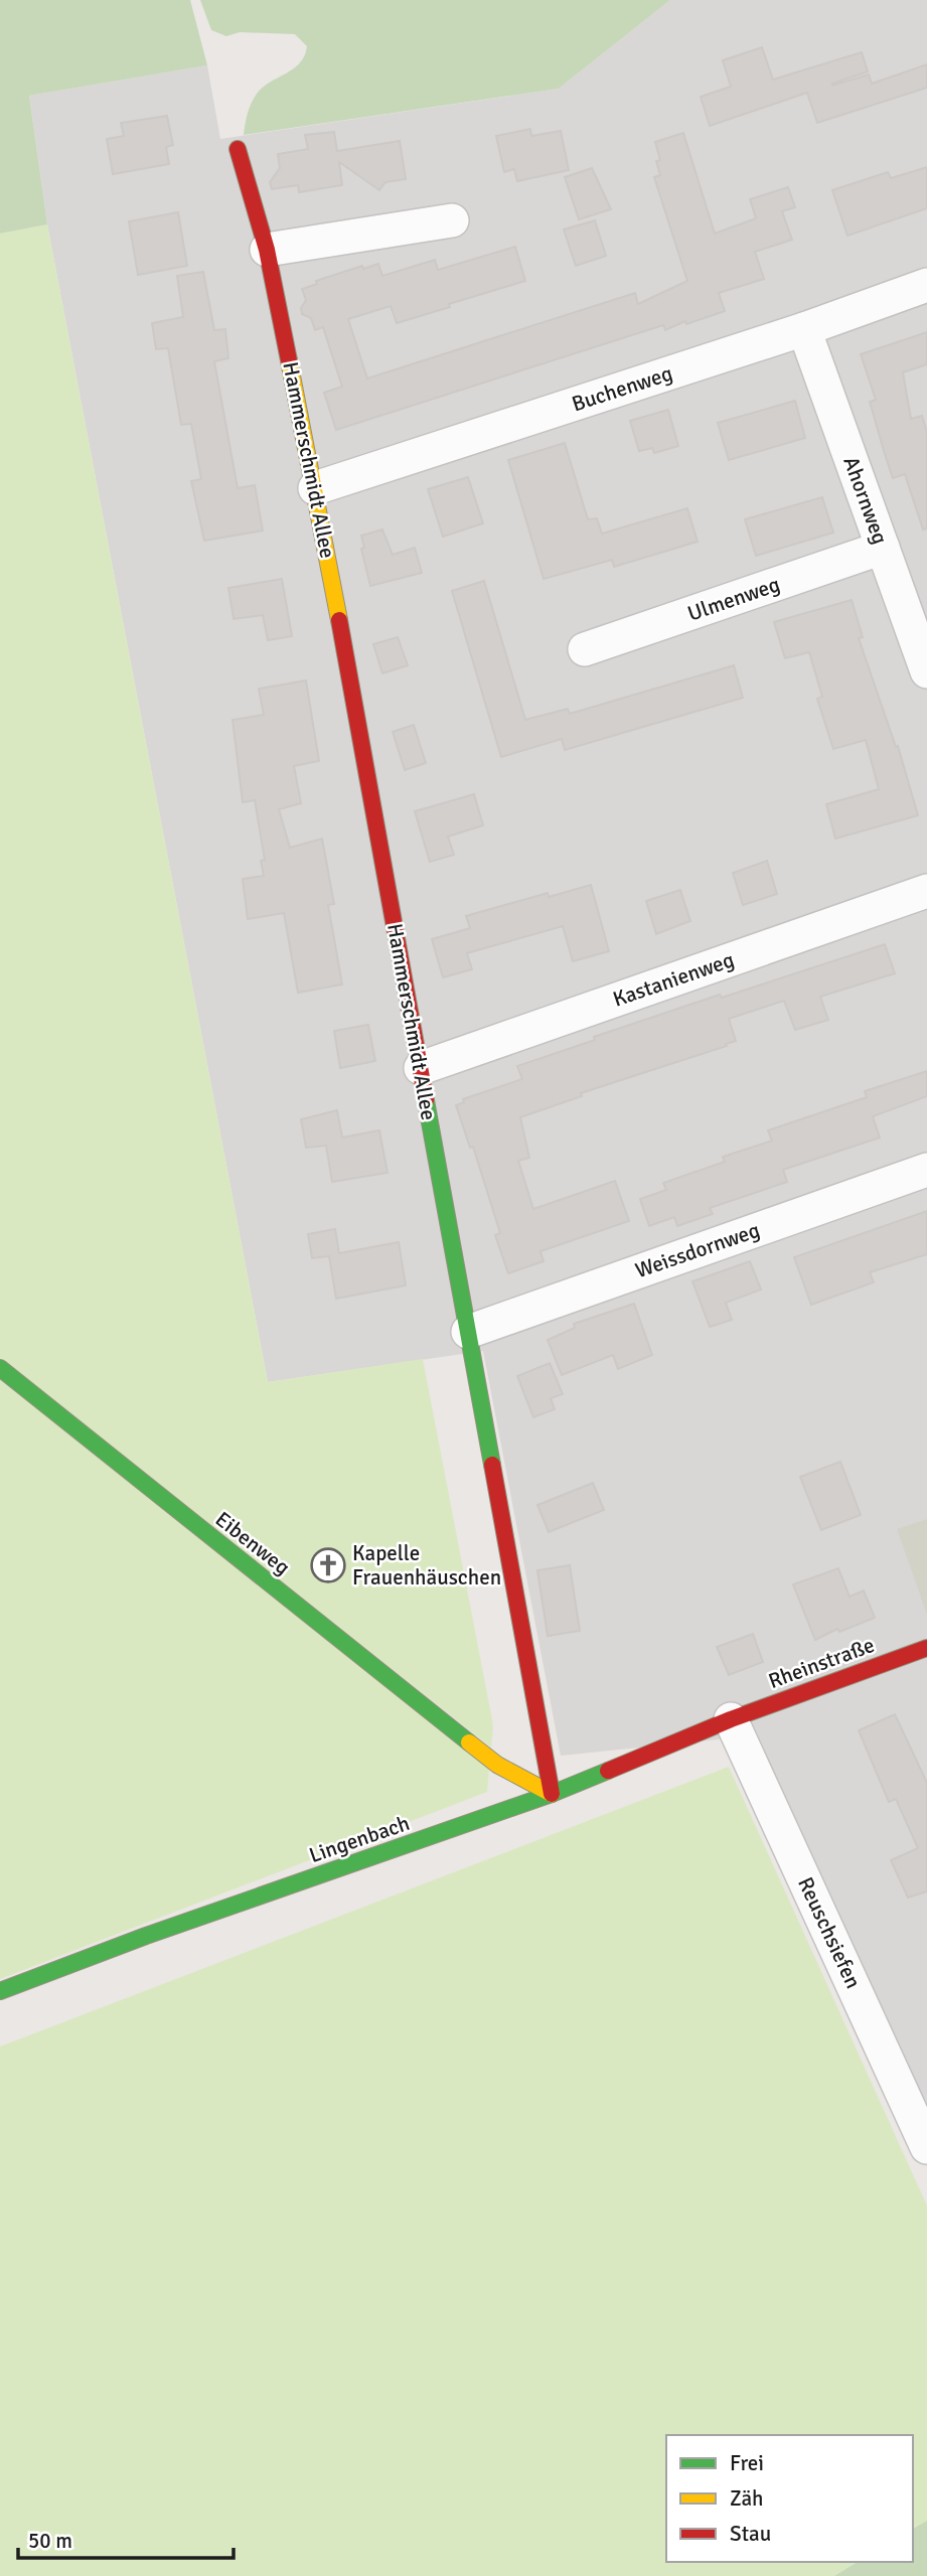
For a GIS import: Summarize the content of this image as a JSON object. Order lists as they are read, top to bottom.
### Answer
{
  "streets": {
    "street": [
      "Buchenweg",
      "Hammerschmidt Allee",
      "Ahornweg",
      "Ulmenweg",
      "Kastanienweg",
      "Weissdornweg",
      "Eibenweg",
      "Rheinstraße",
      "Lingenbach",
      "Reuschsiefen"
    ]
  },
  "crossings": [
    ["Buchenweg", "Hammerschmidt Allee"],
    ["Buchenweg", "Ahornweg"],
    ["Hammerschmidt Allee", "Kastanienweg"],
    ["Hammerschmidt Allee", "Weissdornweg"],
    ["Hammerschmidt Allee", "Eibenweg"],
    ["Hammerschmidt Allee", "Lingenbach"],
    ["Ahornweg", "Ulmenweg"],
    ["Eibenweg", "Lingenbach"],
    ["Rheinstraße", "Lingenbach"],
    ["Rheinstraße", "Reuschsiefen"],
    ["Lingenbach", "Reuschsiefen"]
  ],
  "places": {
    "church": ["Kapelle Frauenhäuschen"]
  },
  "legend": ["Frei", "Zäh", "Stau"],
  "scale_bar": "50 m"
}
